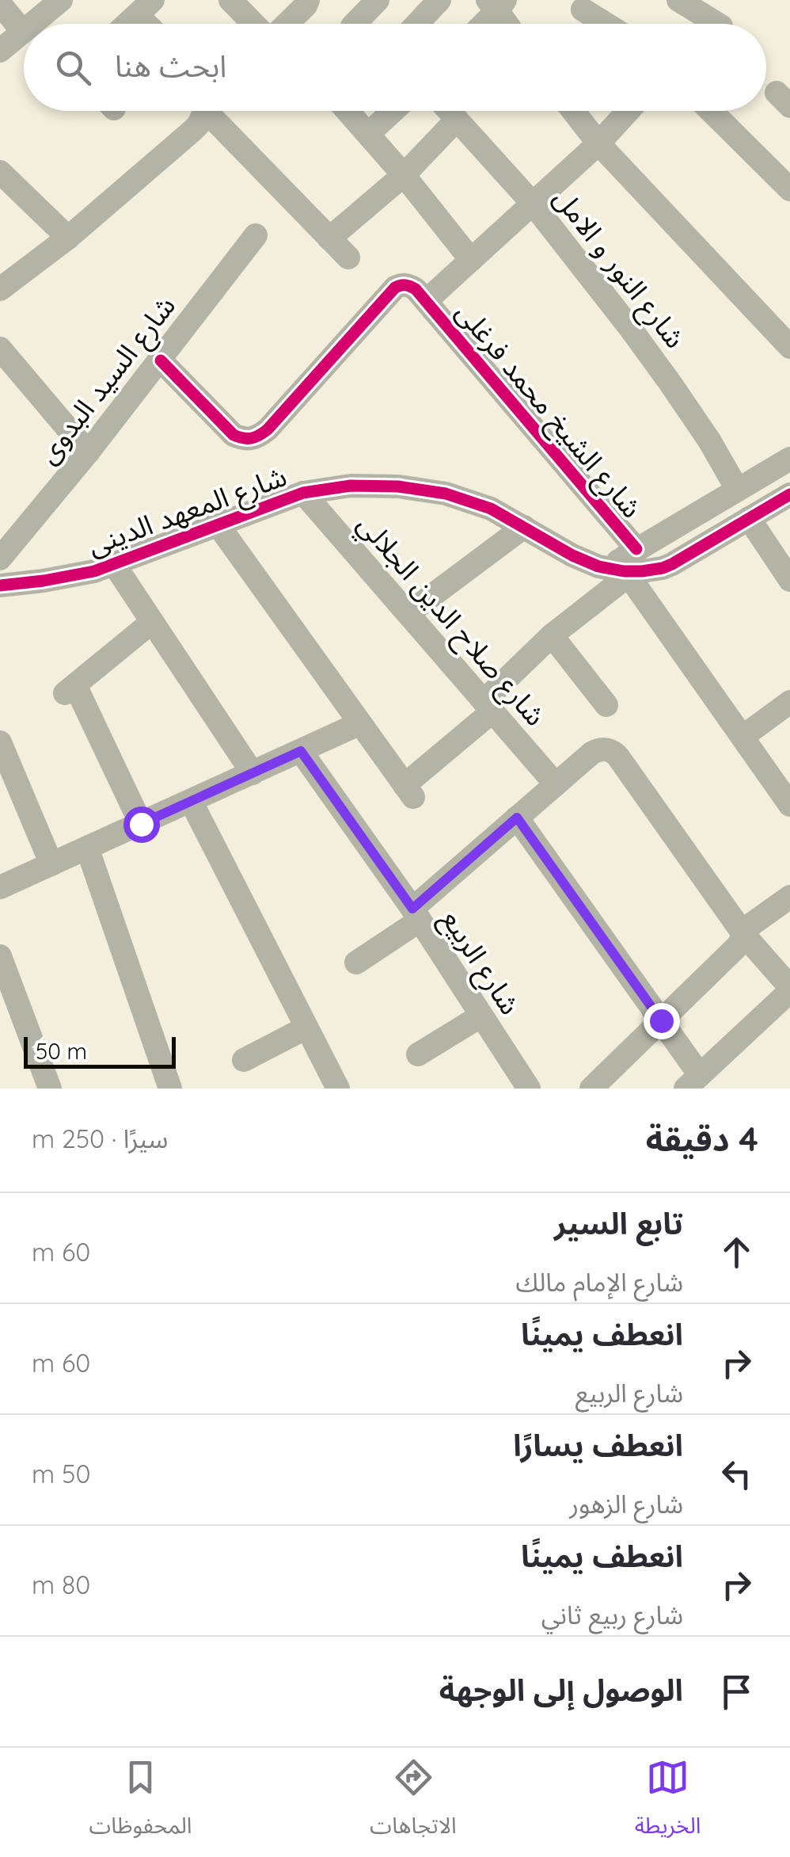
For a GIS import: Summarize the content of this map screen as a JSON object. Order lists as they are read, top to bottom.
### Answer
{
  "streets": {
    "street": [
      "شارع النور و الامل",
      "شارع السيد البدوى",
      "شارع الشيخ محمد فرغلى",
      "شارع المعهد الدينى",
      "شارع صلاح الدين الجلالي",
      "شارع الربيع"
    ]
  },
  "crossings": [
    ["شارع السيد البدوى", "شارع المعهد الدينى"],
    ["شارع الشيخ محمد فرغلى", "شارع المعهد الدينى"],
    ["شارع المعهد الدينى", "شارع صلاح الدين الجلالي"]
  ],
  "scale_bar": "50 m",
  "page": {
    "search": "ابحث هنا",
    "scale": "50 m",
    "heading": ["4 دقيقة", "سيرًا · 250 m"],
    "list": [
      ["تابع السير", "شارع الإمام مالك", "60 m"],
      ["انعطف يمينًا", "شارع الربيع", "60 m"],
      ["انعطف يسارًا", "شارع الزهور", "50 m"],
      ["انعطف يمينًا", "شارع ربيع ثاني", "80 m"],
      "الوصول إلى الوجهة"
    ],
    "nav": ["الخريطة", "الاتجاهات", "المحفوظات"]
  }
}
